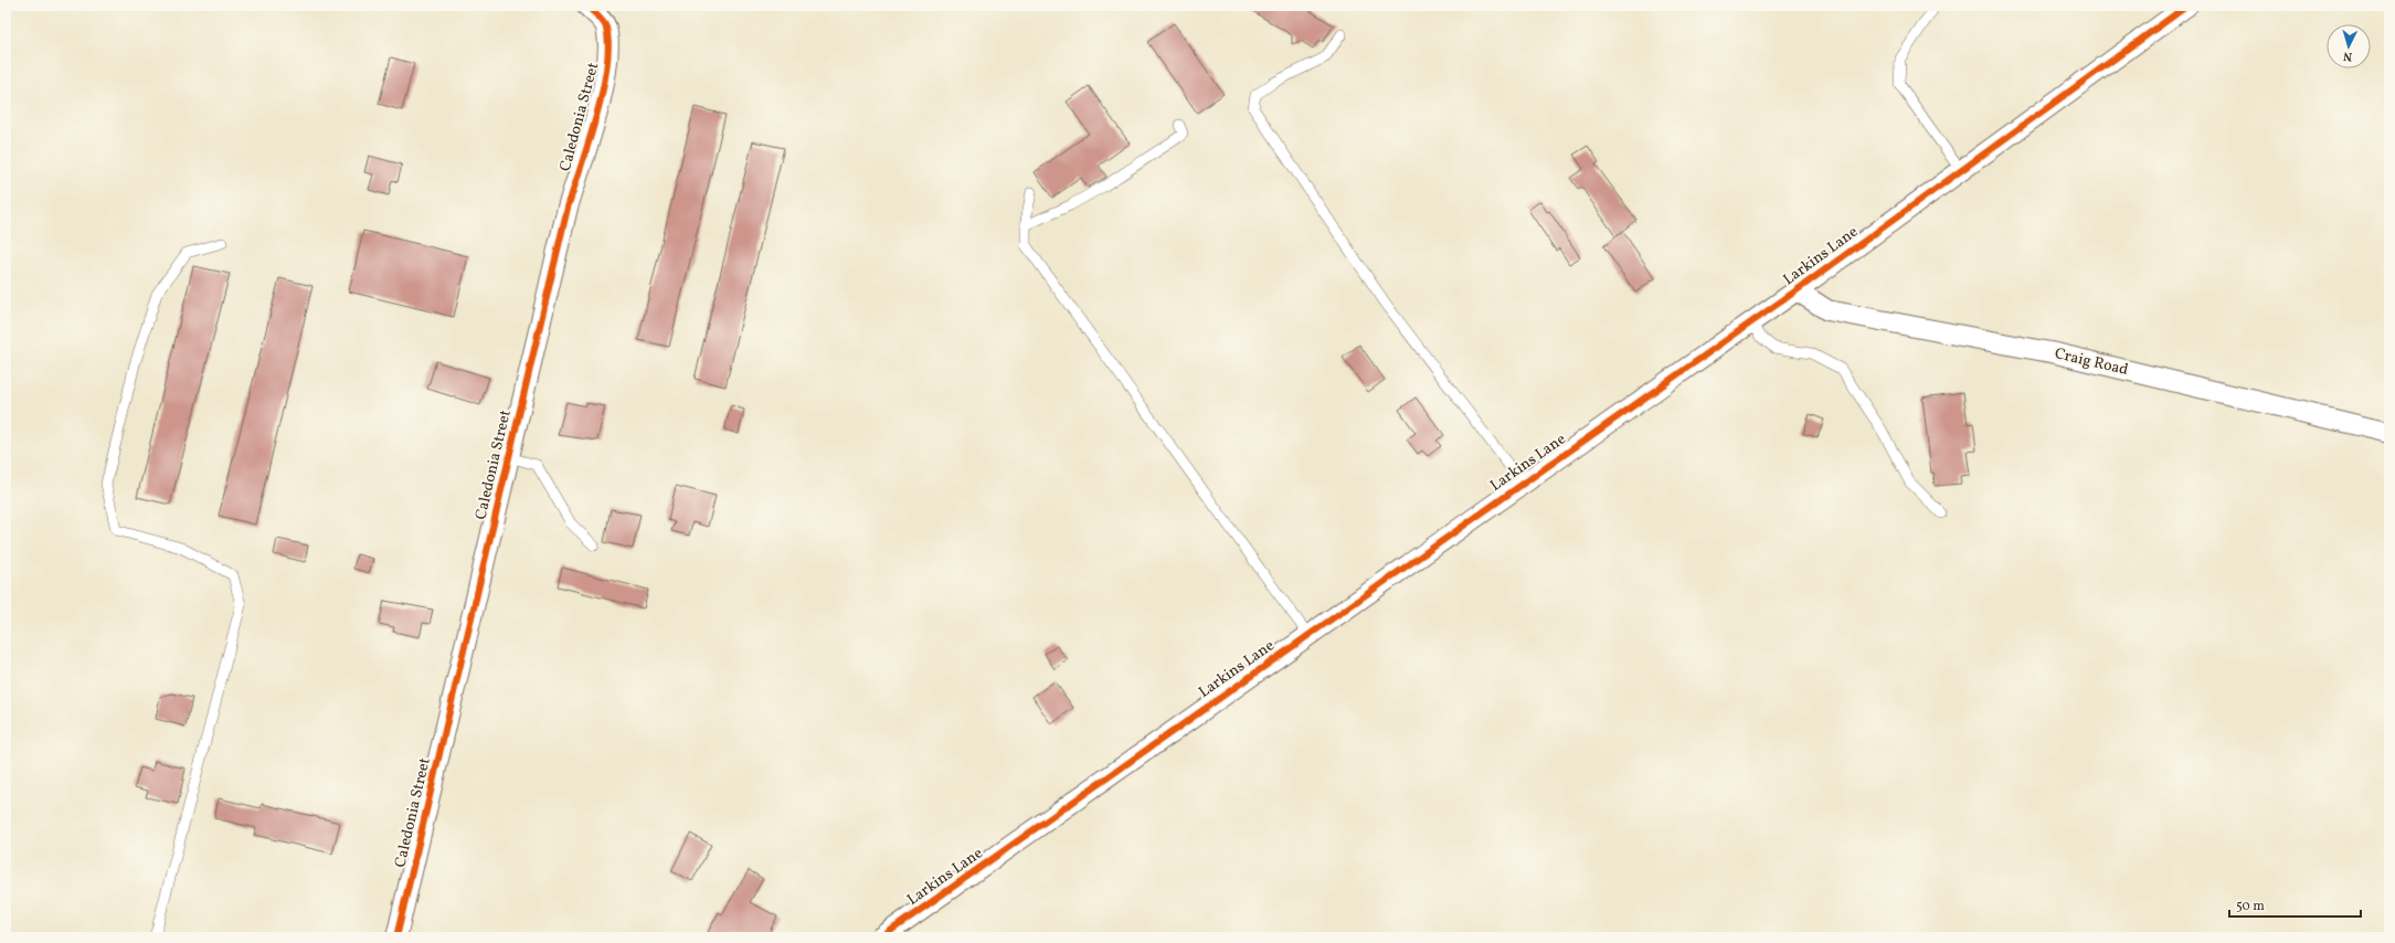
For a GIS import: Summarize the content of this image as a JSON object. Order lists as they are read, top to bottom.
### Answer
{
  "streets": {
    "street": ["Caledonia Street", "Larkins Lane", "Craig Road"]
  },
  "crossings": [
    ["Larkins Lane", "Craig Road"]
  ],
  "scale_bar": "50 m",
  "north": "bottom"
}
